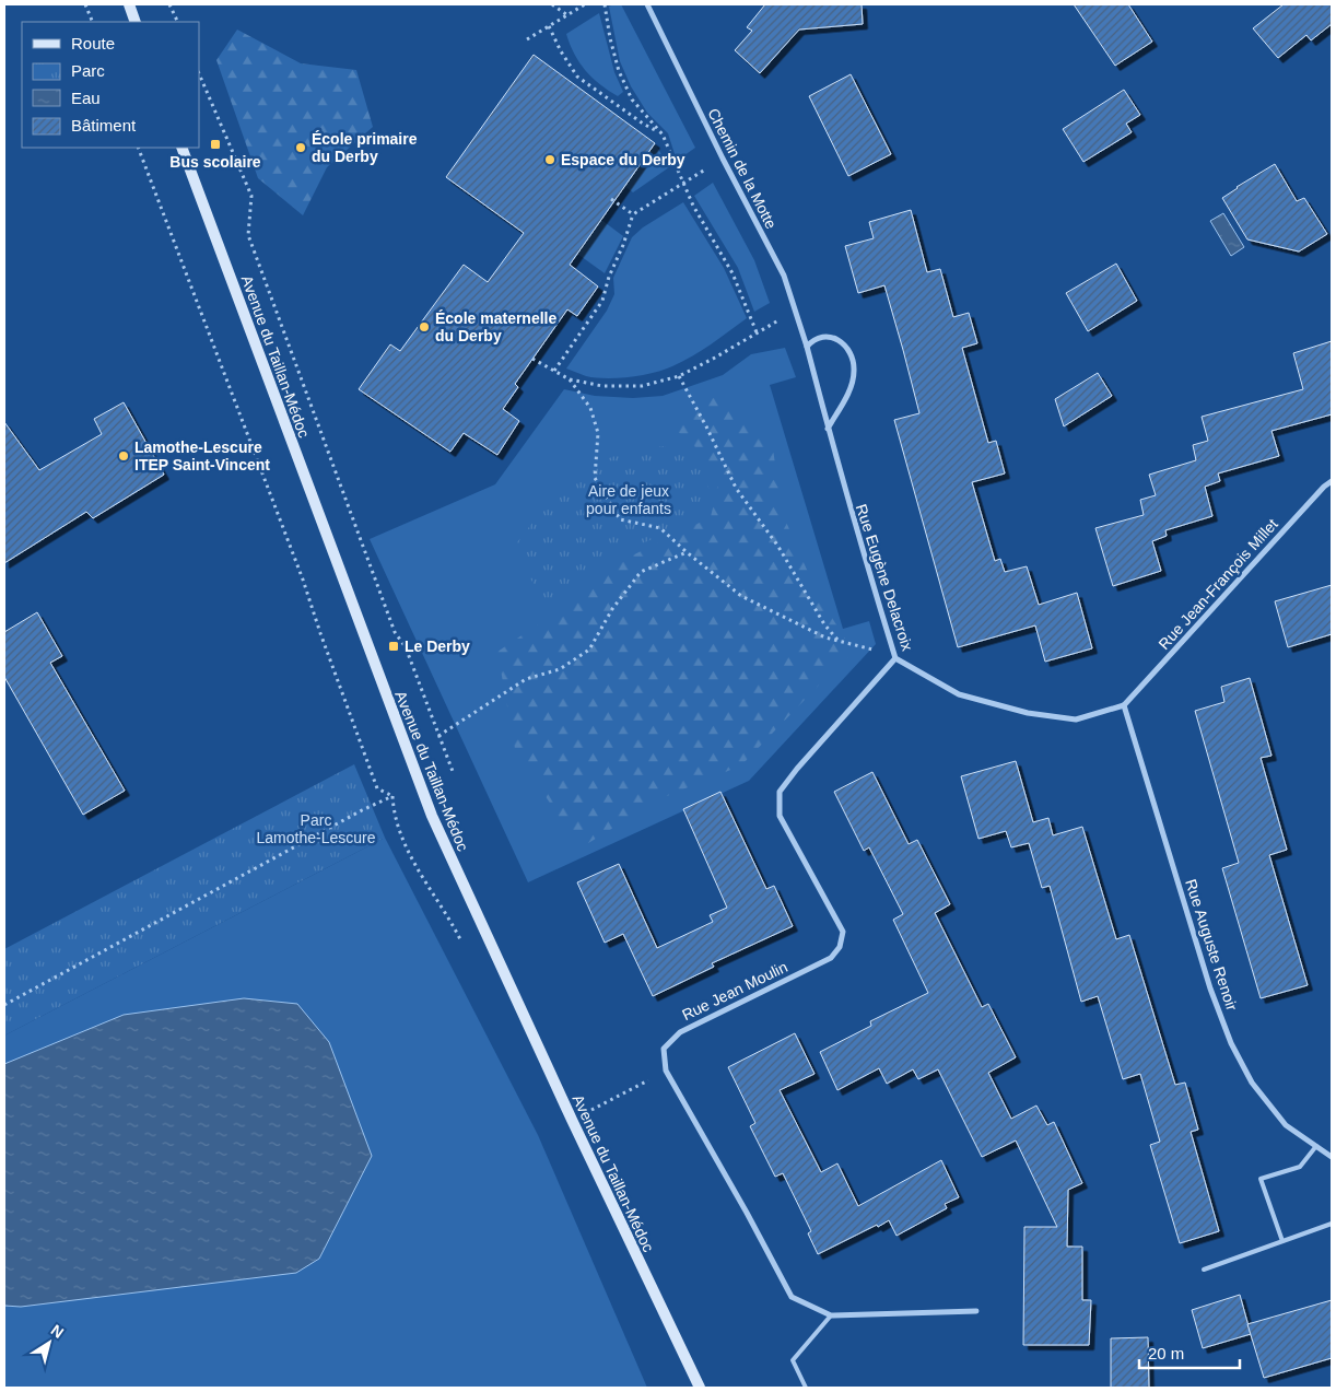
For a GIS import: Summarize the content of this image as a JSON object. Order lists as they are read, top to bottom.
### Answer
{
  "streets": {
    "street": [
      "Chemin de la Motte",
      "Avenue du Taillan-Médoc",
      "Rue Eugène Delacroix",
      "Rue Jean-François Millet",
      "Rue Auguste Renoir",
      "Rue Jean Moulin"
    ]
  },
  "crossings": [
    ["Chemin de la Motte", "Rue Eugène Delacroix"],
    ["Rue Eugène Delacroix", "Rue Jean-François Millet"],
    ["Rue Eugène Delacroix", "Rue Auguste Renoir"],
    ["Rue Eugène Delacroix", "Rue Jean Moulin"],
    ["Rue Jean-François Millet", "Rue Auguste Renoir"]
  ],
  "parks": ["Aire de jeux pour enfants", "Parc Lamothe-Lescure"],
  "places": {
    "transit": ["Bus scolaire", "Le Derby"],
    "other": [
      "École primaire du Derby",
      "Espace du Derby",
      "École maternelle du Derby",
      "Lamothe-Lescure ITEP Saint-Vincent"
    ]
  },
  "legend": [
    "Route",
    "Parc",
    "Eau",
    "Bâtiment"
  ],
  "scale_bar": "20 m",
  "north": "top right"
}
